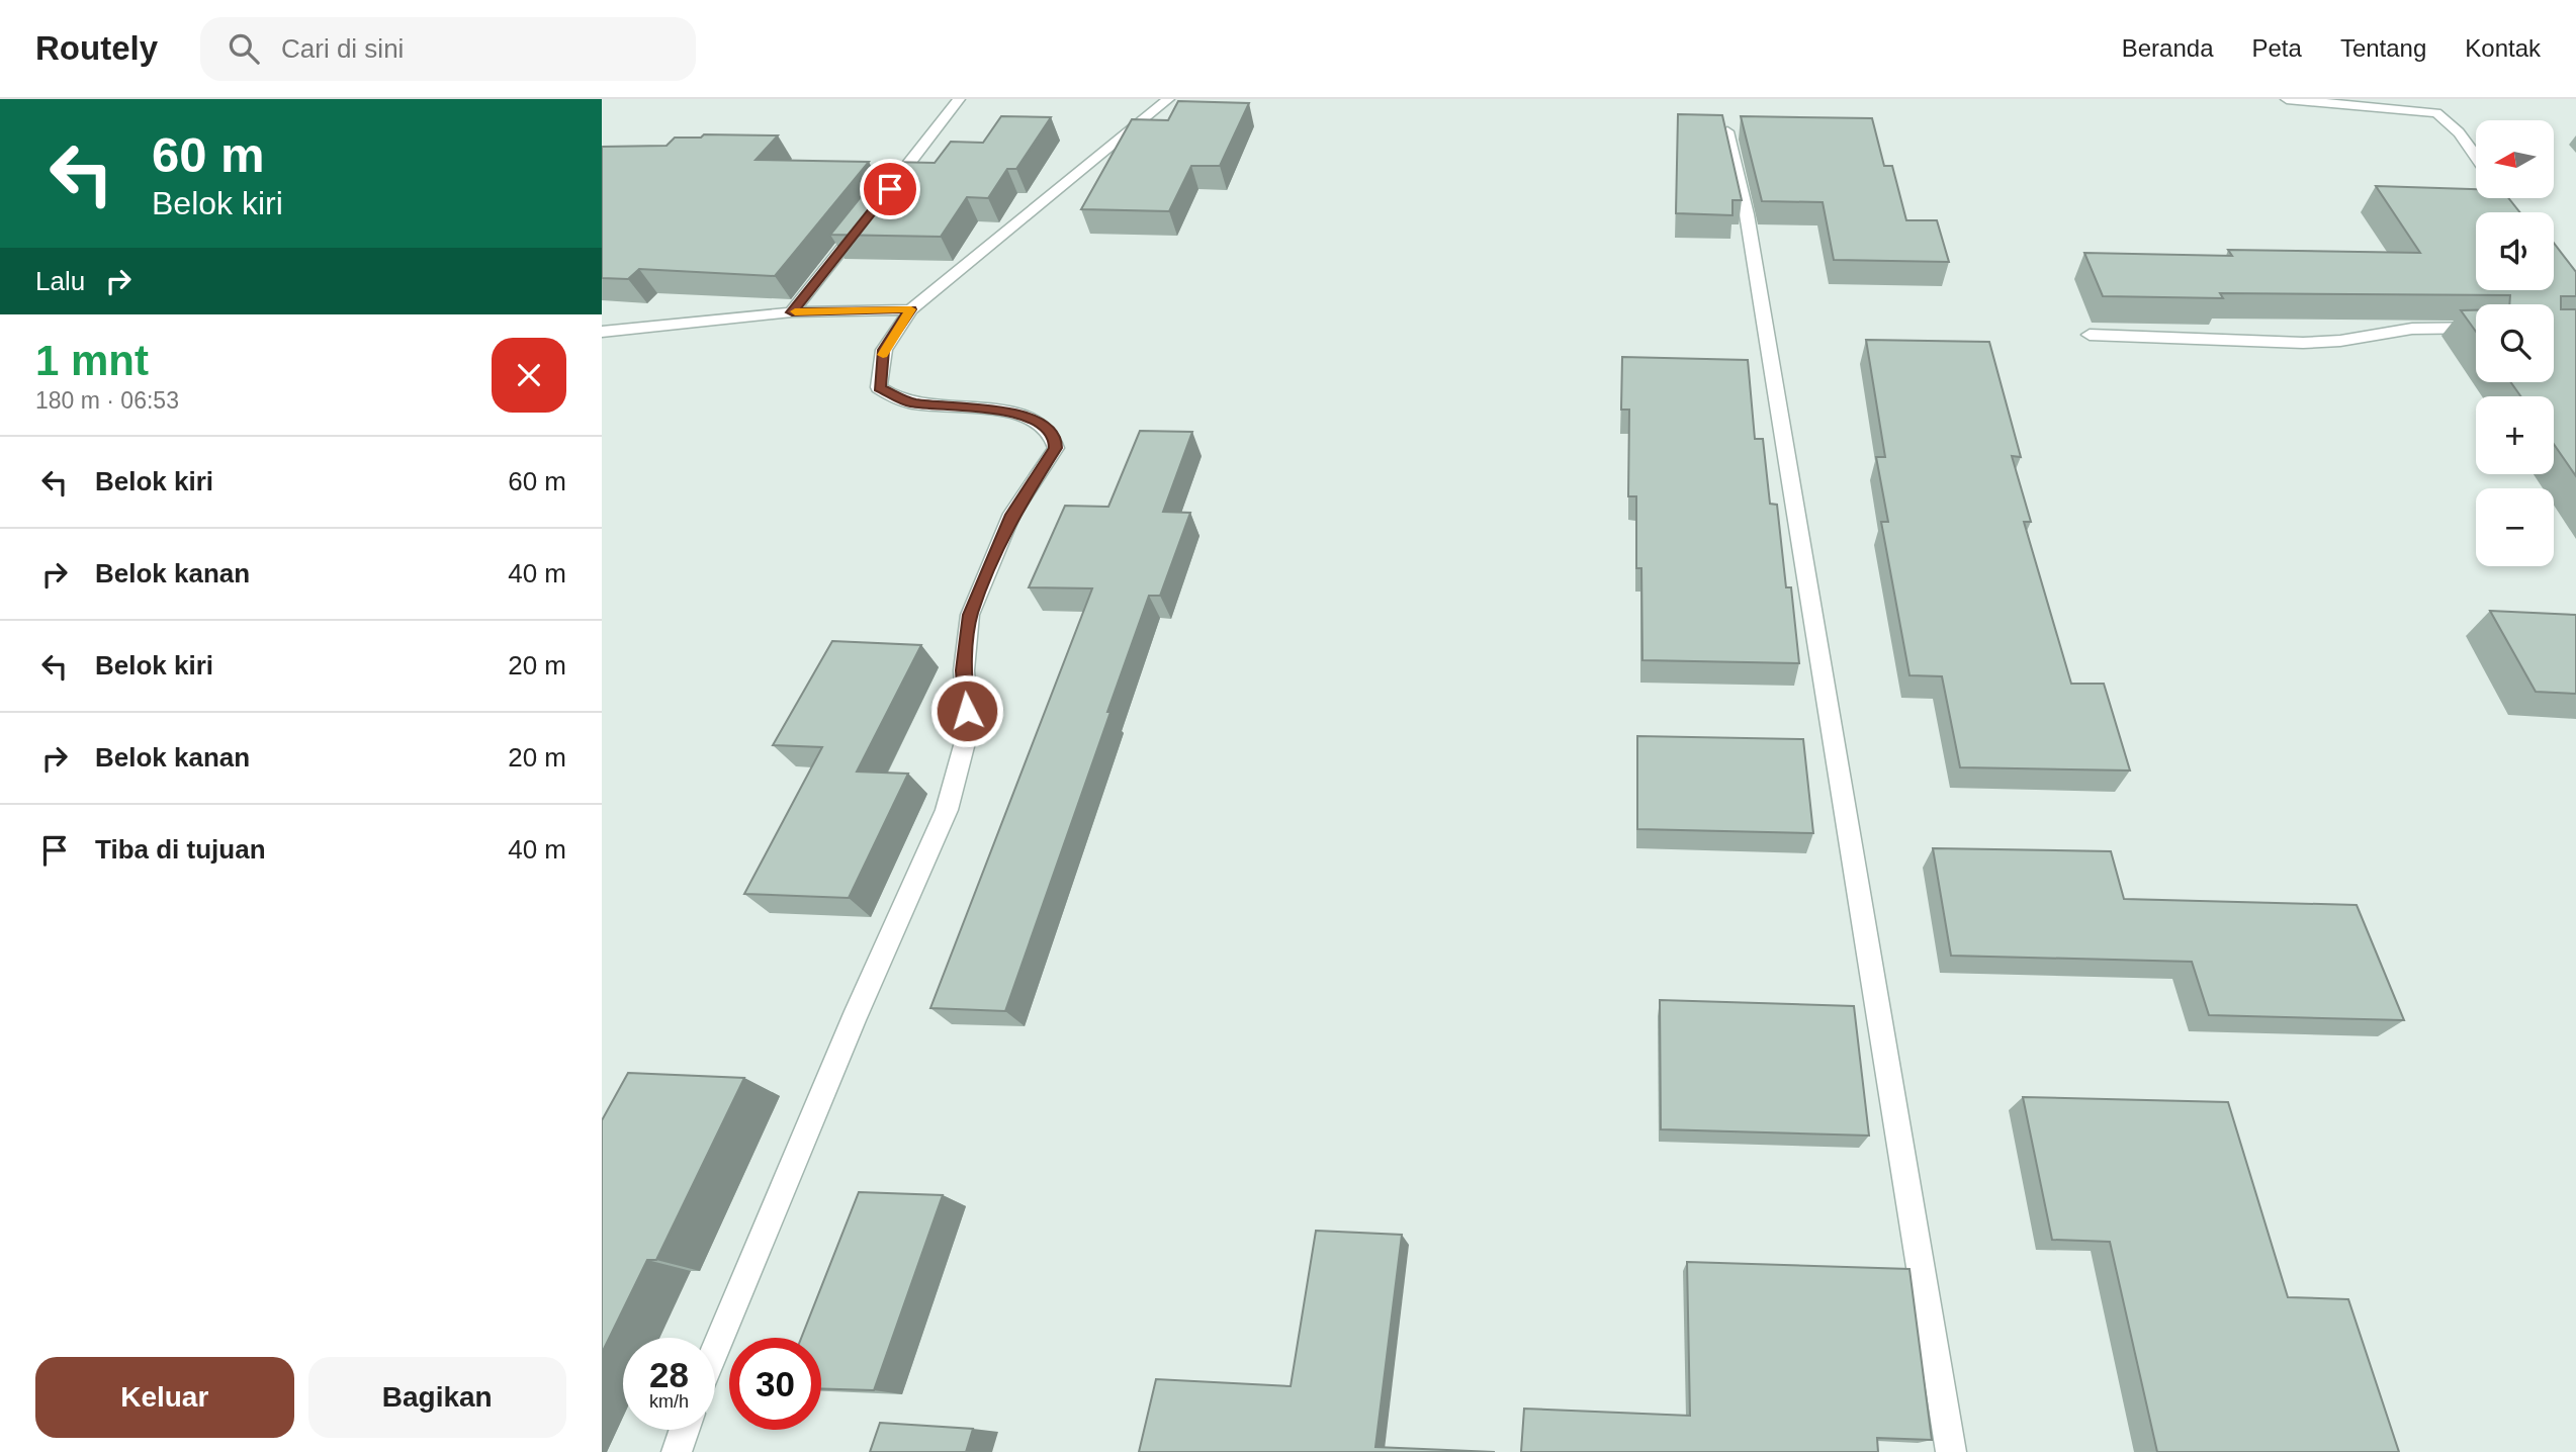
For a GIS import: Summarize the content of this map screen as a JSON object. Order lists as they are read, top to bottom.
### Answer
{
  "north": "left",
  "page": {
    "header": "Routely",
    "search": "Cari di sini",
    "nav": [
      "Beranda",
      "Peta",
      "Tentang",
      "Kontak"
    ],
    "turn": ["60 m", "Belok kiri"],
    "map_buttons": ["+", "−"],
    "then": "Lalu",
    "heading": ["1 mnt", "180 m · 06:53"],
    "list": [
      {
        "name": "Belok kiri",
        "value": "60 m"
      },
      {
        "name": "Belok kanan",
        "value": "40 m"
      },
      {
        "name": "Belok kiri",
        "value": "20 m"
      },
      {
        "name": "Belok kanan",
        "value": "20 m"
      },
      {
        "name": "Tiba di tujuan",
        "value": "40 m"
      }
    ],
    "speed": "28 km/h",
    "limit": "30",
    "buttons": ["Keluar", "Bagikan"]
  }
}
